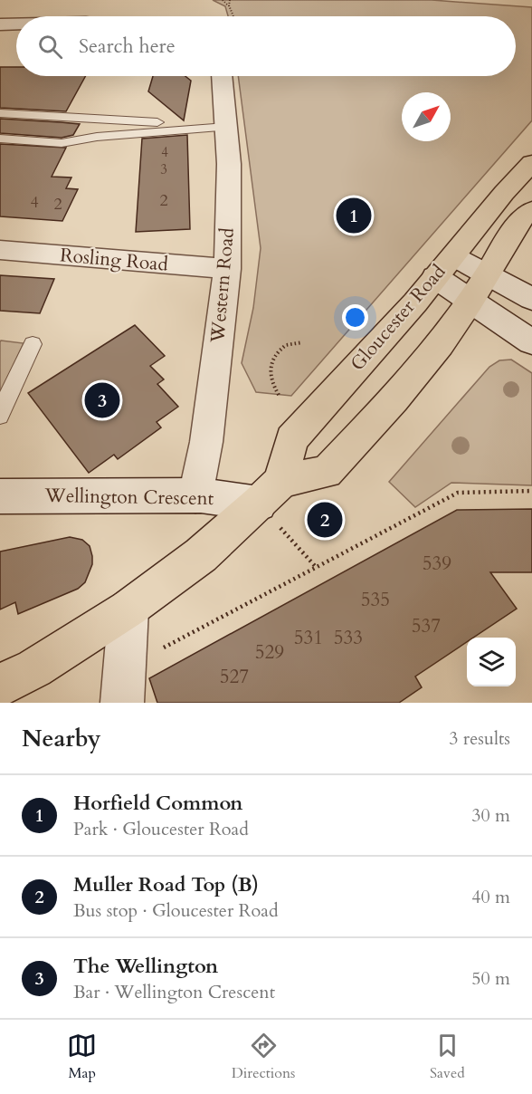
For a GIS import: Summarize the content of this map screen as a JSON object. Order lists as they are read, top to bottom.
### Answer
{
  "streets": {
    "main road": ["Gloucester Road"],
    "street": ["Rosling Road", "Western Road", "Wellington Crescent"]
  },
  "crossings": [
    ["Rosling Road", "Western Road"],
    ["Western Road", "Wellington Crescent"],
    ["Gloucester Road", "Wellington Crescent"]
  ],
  "house_numbers": [
    "4",
    "3",
    "2",
    "4",
    "2",
    "539",
    "535",
    "537",
    "531",
    "533",
    "529",
    "527"
  ],
  "north": "top right",
  "page": {
    "search": "Search here",
    "pins": ["1", "3", "2"],
    "heading": ["Nearby", "3 results"],
    "list": [
      {
        "mark": "1",
        "name": "Horfield Common",
        "note": "Park · Gloucester Road",
        "value": "30 m"
      },
      {
        "mark": "2",
        "name": "Muller Road Top (B)",
        "note": "Bus stop · Gloucester Road",
        "value": "40 m"
      },
      {
        "mark": "3",
        "name": "The Wellington",
        "note": "Bar · Wellington Crescent",
        "value": "50 m"
      }
    ],
    "nav": ["Map", "Directions", "Saved"]
  }
}
